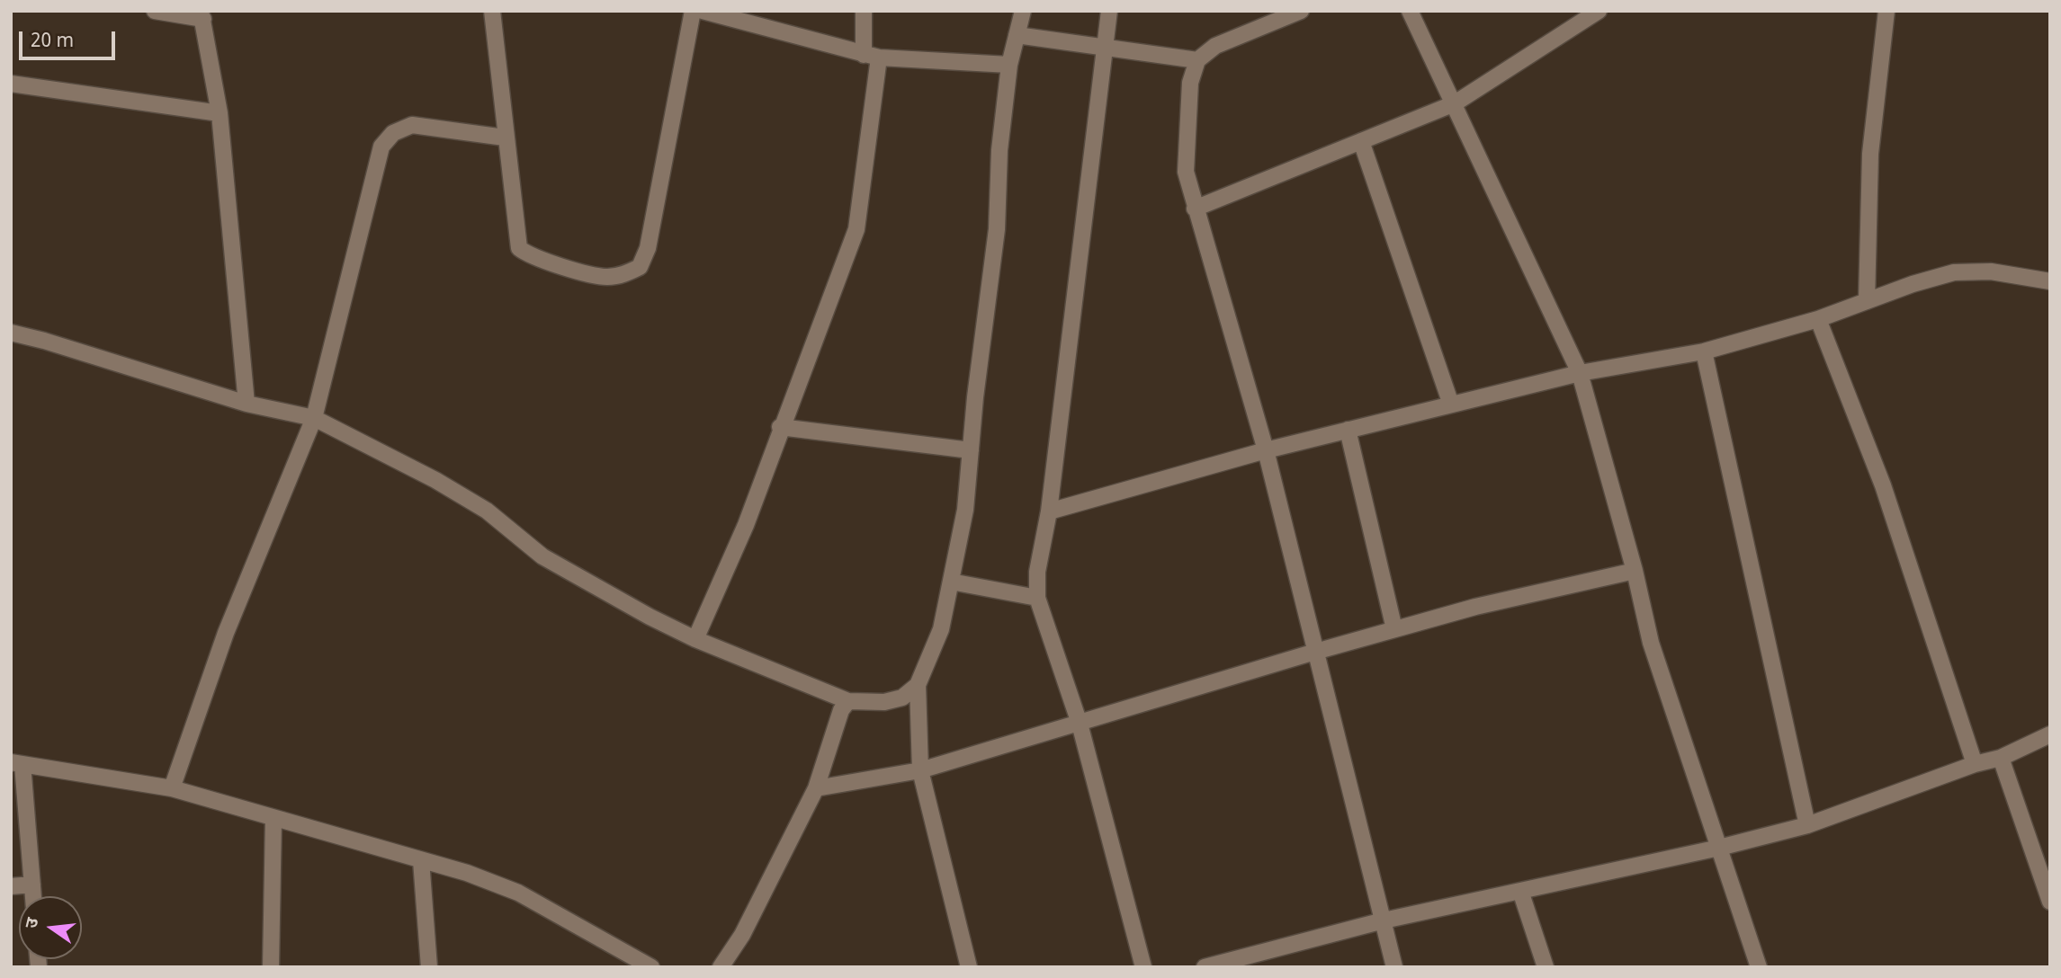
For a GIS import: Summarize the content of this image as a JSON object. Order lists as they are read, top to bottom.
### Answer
{
  "scale_bar": "20 m",
  "north": "left"
}
